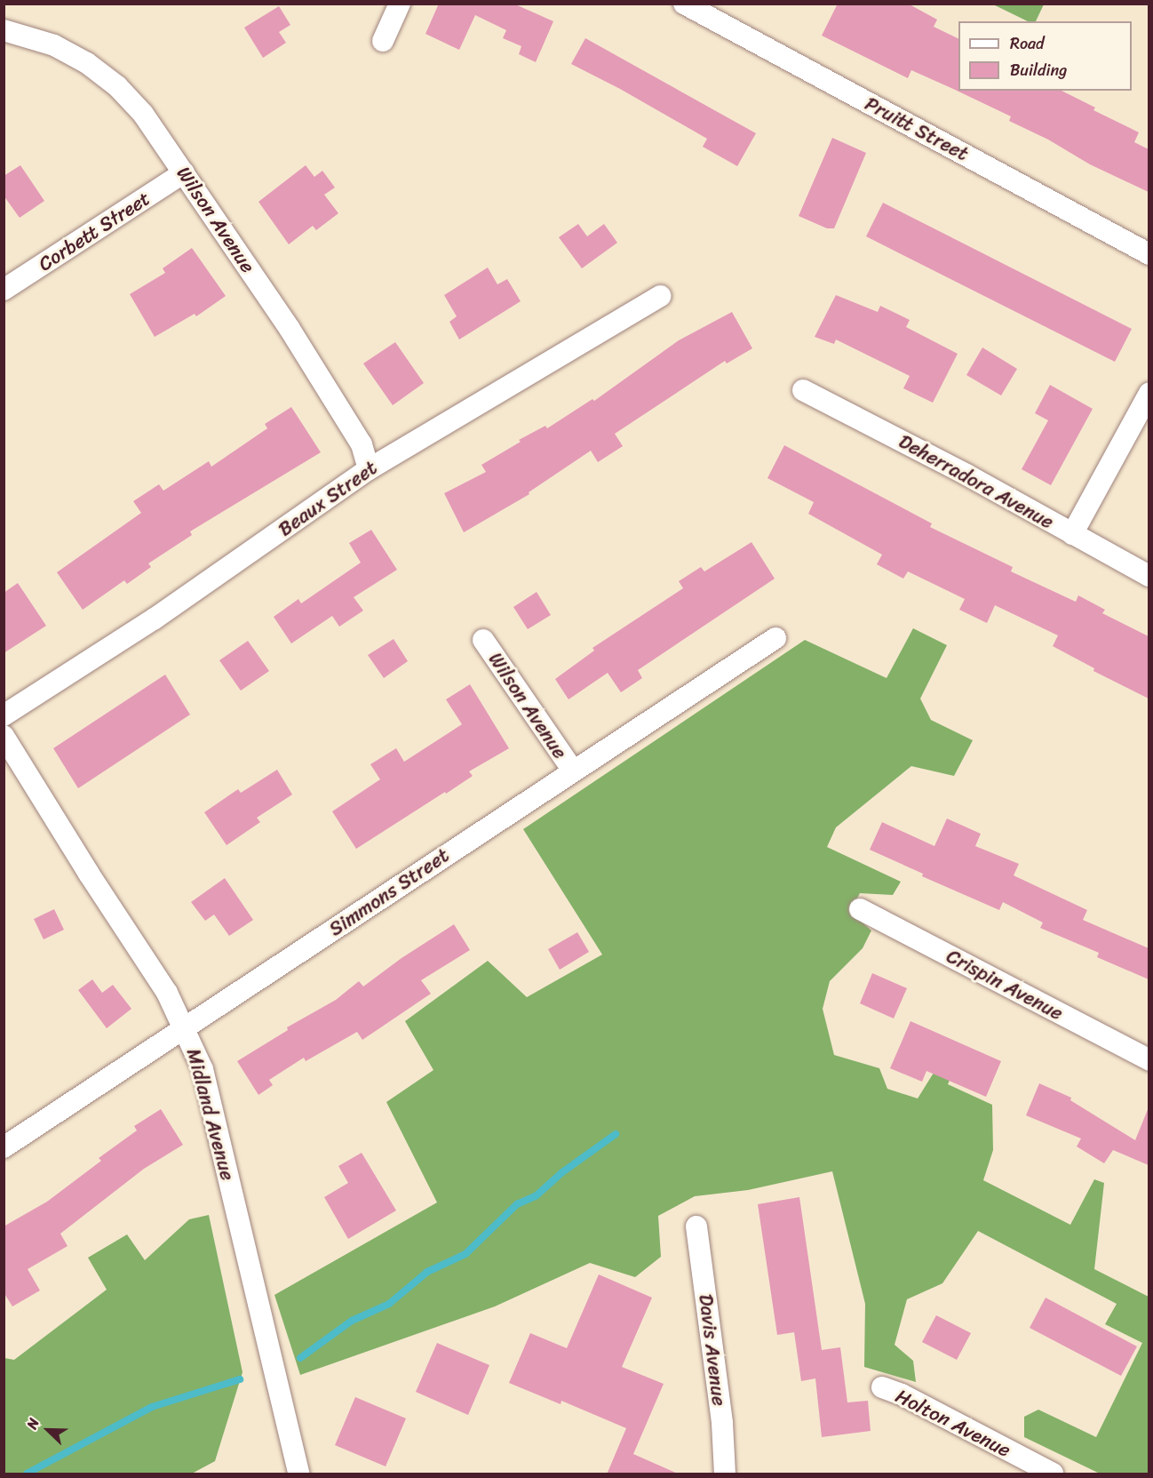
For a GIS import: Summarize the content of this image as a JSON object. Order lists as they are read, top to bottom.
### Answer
{
  "streets": {
    "street": [
      "Pruitt Street",
      "Wilson Avenue",
      "Corbett Street",
      "Deherradora Avenue",
      "Beaux Street",
      "Simmons Street",
      "Crispin Avenue",
      "Midland Avenue",
      "Davis Avenue",
      "Holton Avenue"
    ]
  },
  "crossings": [
    ["Wilson Avenue", "Corbett Street"],
    ["Wilson Avenue", "Beaux Street"],
    ["Wilson Avenue", "Simmons Street"],
    ["Simmons Street", "Midland Avenue"]
  ],
  "legend": ["Road", "Building"],
  "north": "top left"
}
